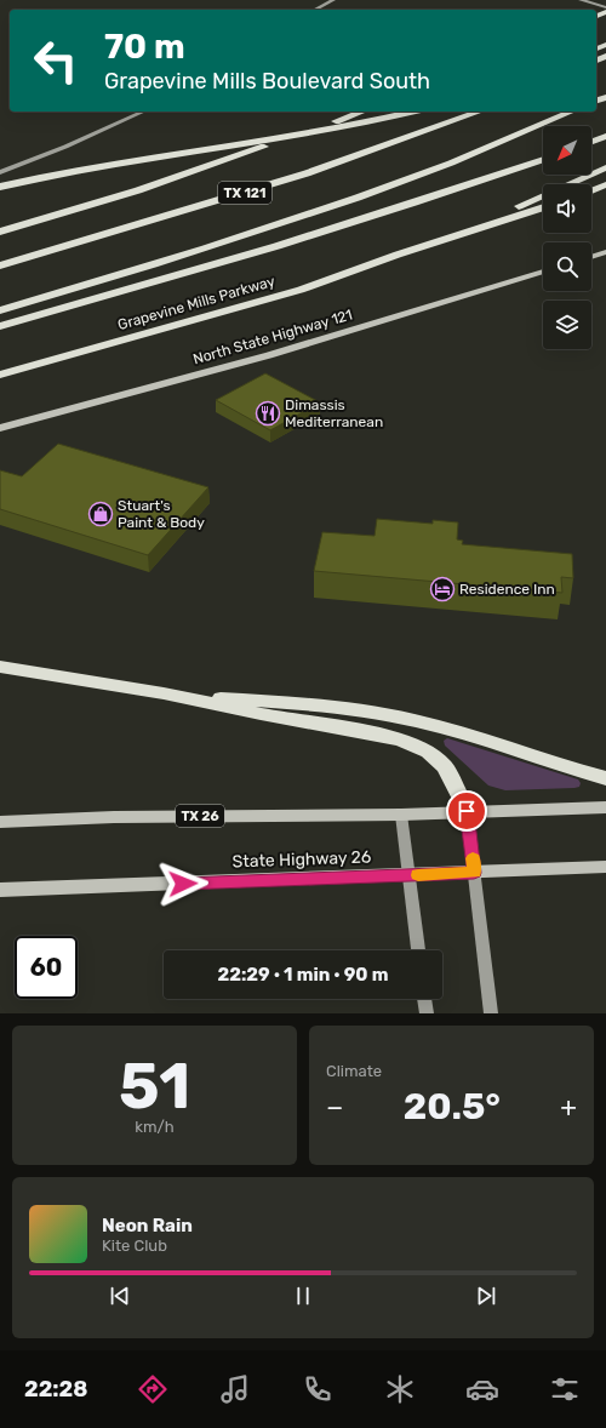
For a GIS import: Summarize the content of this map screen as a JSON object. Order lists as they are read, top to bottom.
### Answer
{
  "streets": {
    "highway": ["TX 121", "Grapevine Mills Parkway"],
    "main road": ["North State Highway 121", "TX 26", "State Highway 26"]
  },
  "places": {
    "restaurant": ["Dimassis Mediterranean"],
    "shop": ["Stuart's Paint & Body"],
    "hotel": ["Residence Inn"]
  },
  "north": "bottom left",
  "page": {
    "turn": ["70 m", "Grapevine Mills Boulevard South"],
    "limit": "60",
    "trip": "22:29 · 1 min · 90 m",
    "tile": [
      ["51", "km/h"],
      "Climate"
    ],
    "heat": ["−", "20.5°", "+"],
    "song": ["Neon Rain", "Kite Club"],
    "tabs": "22:28"
  }
}
